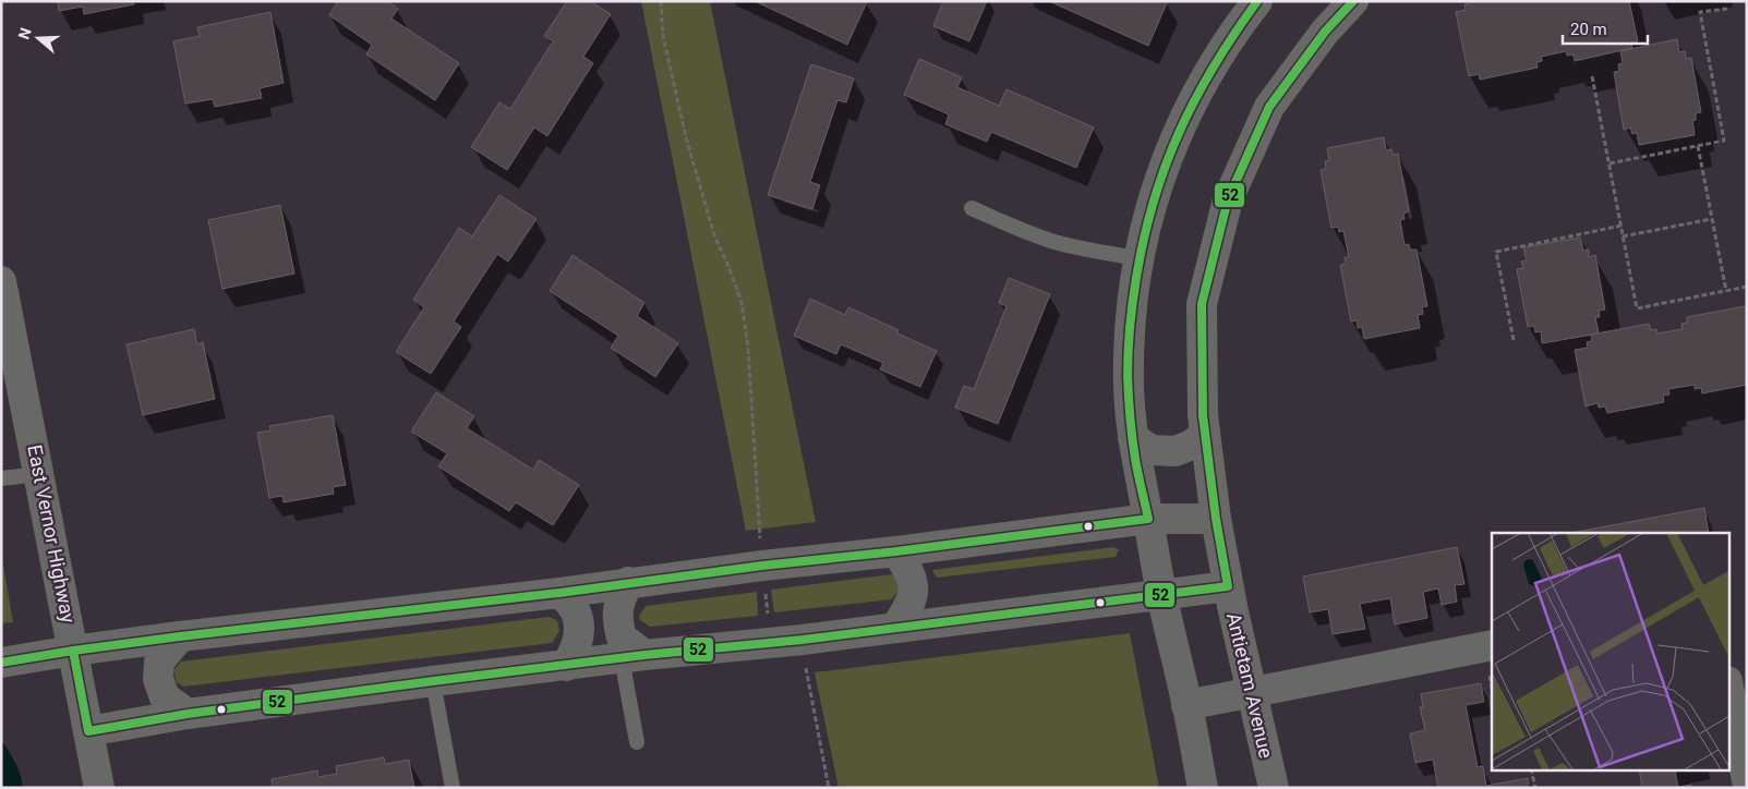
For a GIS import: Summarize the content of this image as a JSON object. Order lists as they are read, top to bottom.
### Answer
{
  "streets": {
    "street": ["East Vernor Highway", "Antietam Avenue"]
  },
  "lines": ["transit line 52"],
  "scale_bar": "20 m",
  "north": "left"
}
